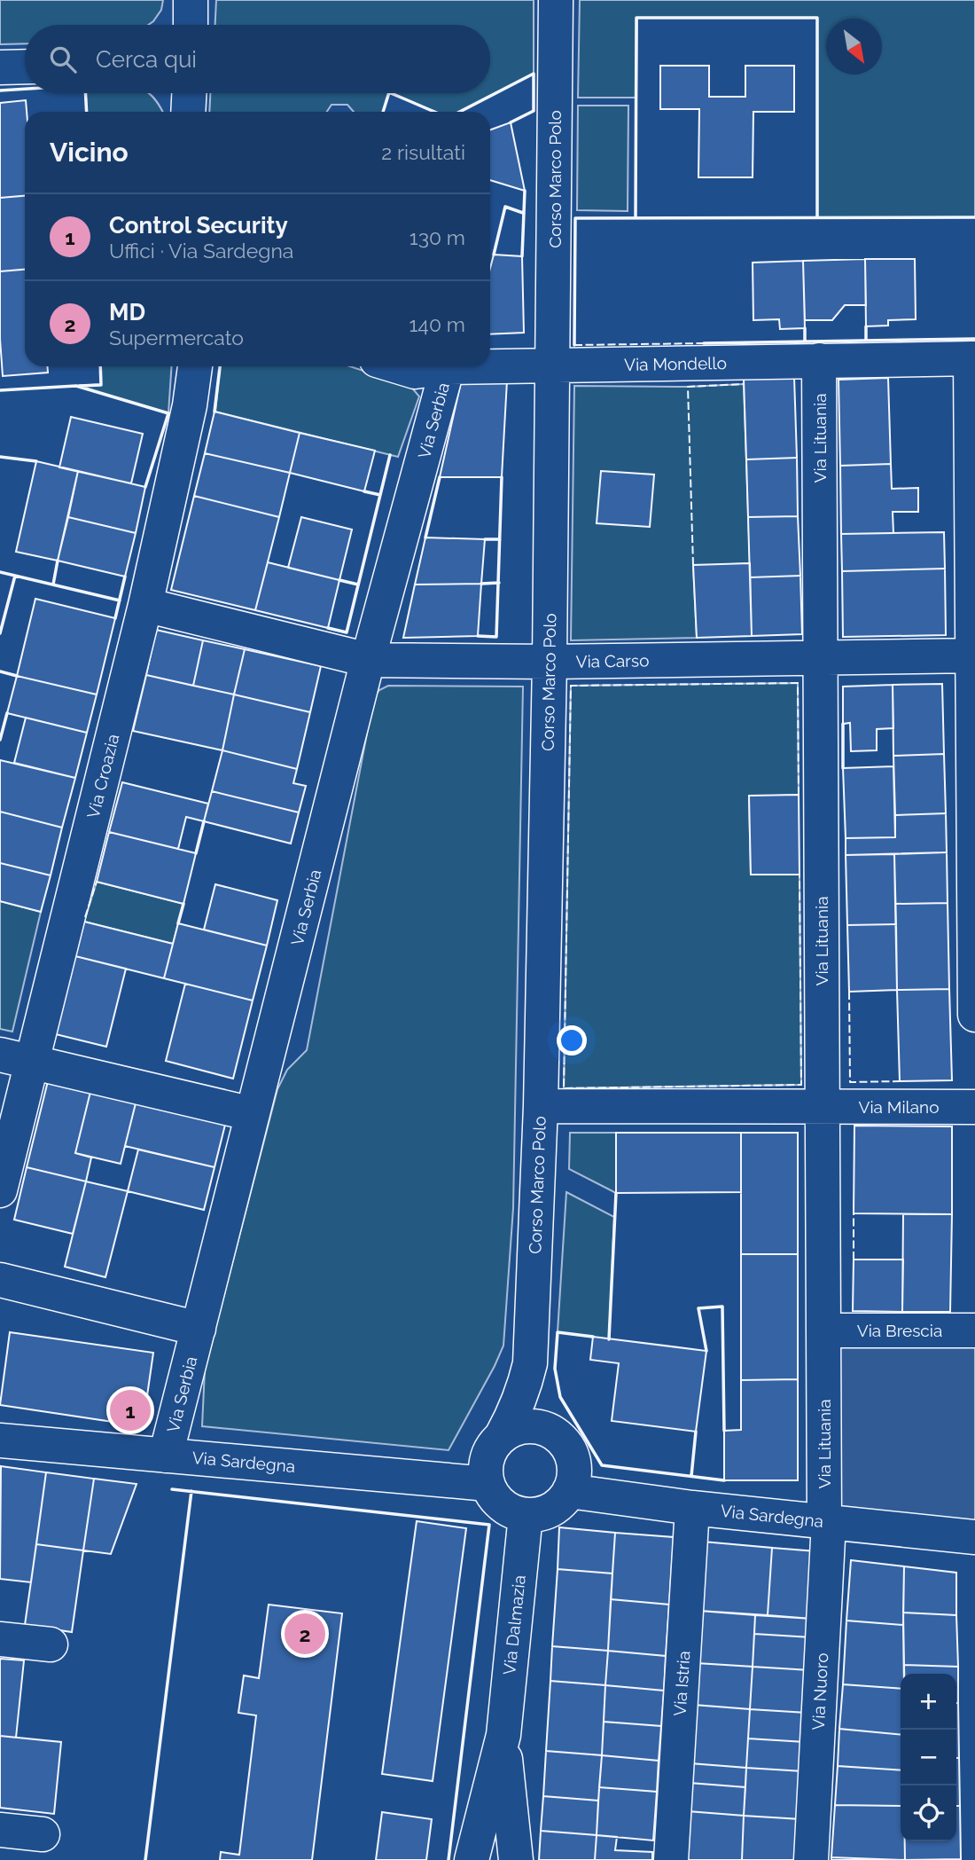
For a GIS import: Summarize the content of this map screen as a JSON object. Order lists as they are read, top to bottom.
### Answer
{
  "streets": {
    "street": [
      "Corso Marco Polo",
      "Via Mondello",
      "Via Serbia",
      "Via Lituania",
      "Via Carso",
      "Via Croazia",
      "Via Milano",
      "Via Brescia",
      "Via Sardegna",
      "Via Dalmazia",
      "Via Istria",
      "Via Nuoro"
    ]
  },
  "crossings": [
    ["Corso Marco Polo", "Via Mondello"],
    ["Corso Marco Polo", "Via Carso"],
    ["Corso Marco Polo", "Via Milano"],
    ["Via Mondello", "Via Lituania"],
    ["Via Serbia", "Via Carso"],
    ["Via Serbia", "Via Sardegna"],
    ["Via Lituania", "Via Carso"],
    ["Via Lituania", "Via Milano"],
    ["Via Lituania", "Via Brescia"],
    ["Via Lituania", "Via Sardegna"],
    ["Via Lituania", "Via Nuoro"],
    ["Via Carso", "Via Croazia"],
    ["Via Sardegna", "Via Dalmazia"],
    ["Via Sardegna", "Via Istria"],
    ["Via Sardegna", "Via Nuoro"]
  ],
  "north": "bottom right",
  "page": {
    "search": "Cerca qui",
    "heading": ["Vicino", "2 risultati"],
    "list": [
      {
        "mark": "1",
        "name": "Control Security",
        "note": "Uffici · Via Sardegna",
        "value": "130 m"
      },
      {
        "mark": "2",
        "name": "MD",
        "note": "Supermercato",
        "value": "140 m"
      }
    ],
    "pins": ["1", "2"],
    "map_buttons": ["+", "−"]
  }
}
